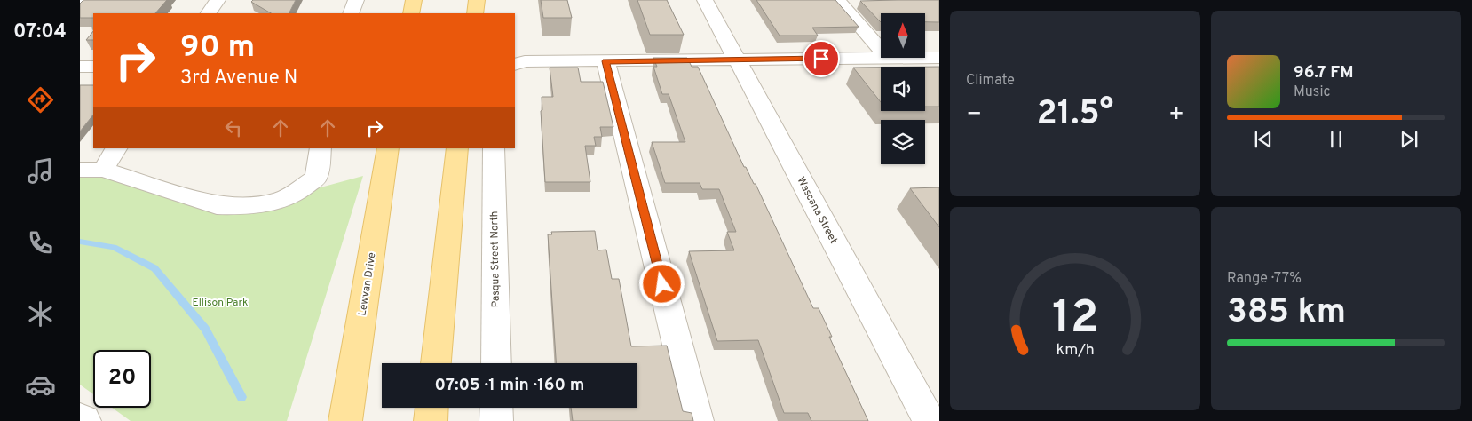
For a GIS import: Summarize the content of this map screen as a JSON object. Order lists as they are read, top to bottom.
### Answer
{
  "streets": {
    "main road": ["Lewvan Drive"],
    "street": ["Wascana Street", "Pasqua Street North"]
  },
  "parks": ["Ellison Park"],
  "north": "top",
  "page": {
    "tabs": "07:04",
    "tile": [
      "Climate",
      ["Range · 77%", "385 km"]
    ],
    "turn": ["90 m", "3rd Avenue N"],
    "song": ["96.7 FM", "Music"],
    "heat": ["−", "21.5°", "+"],
    "limit": "20",
    "trip": "07:05 · 1 min · 160 m",
    "gauge": ["12", "km/h"]
  }
}
